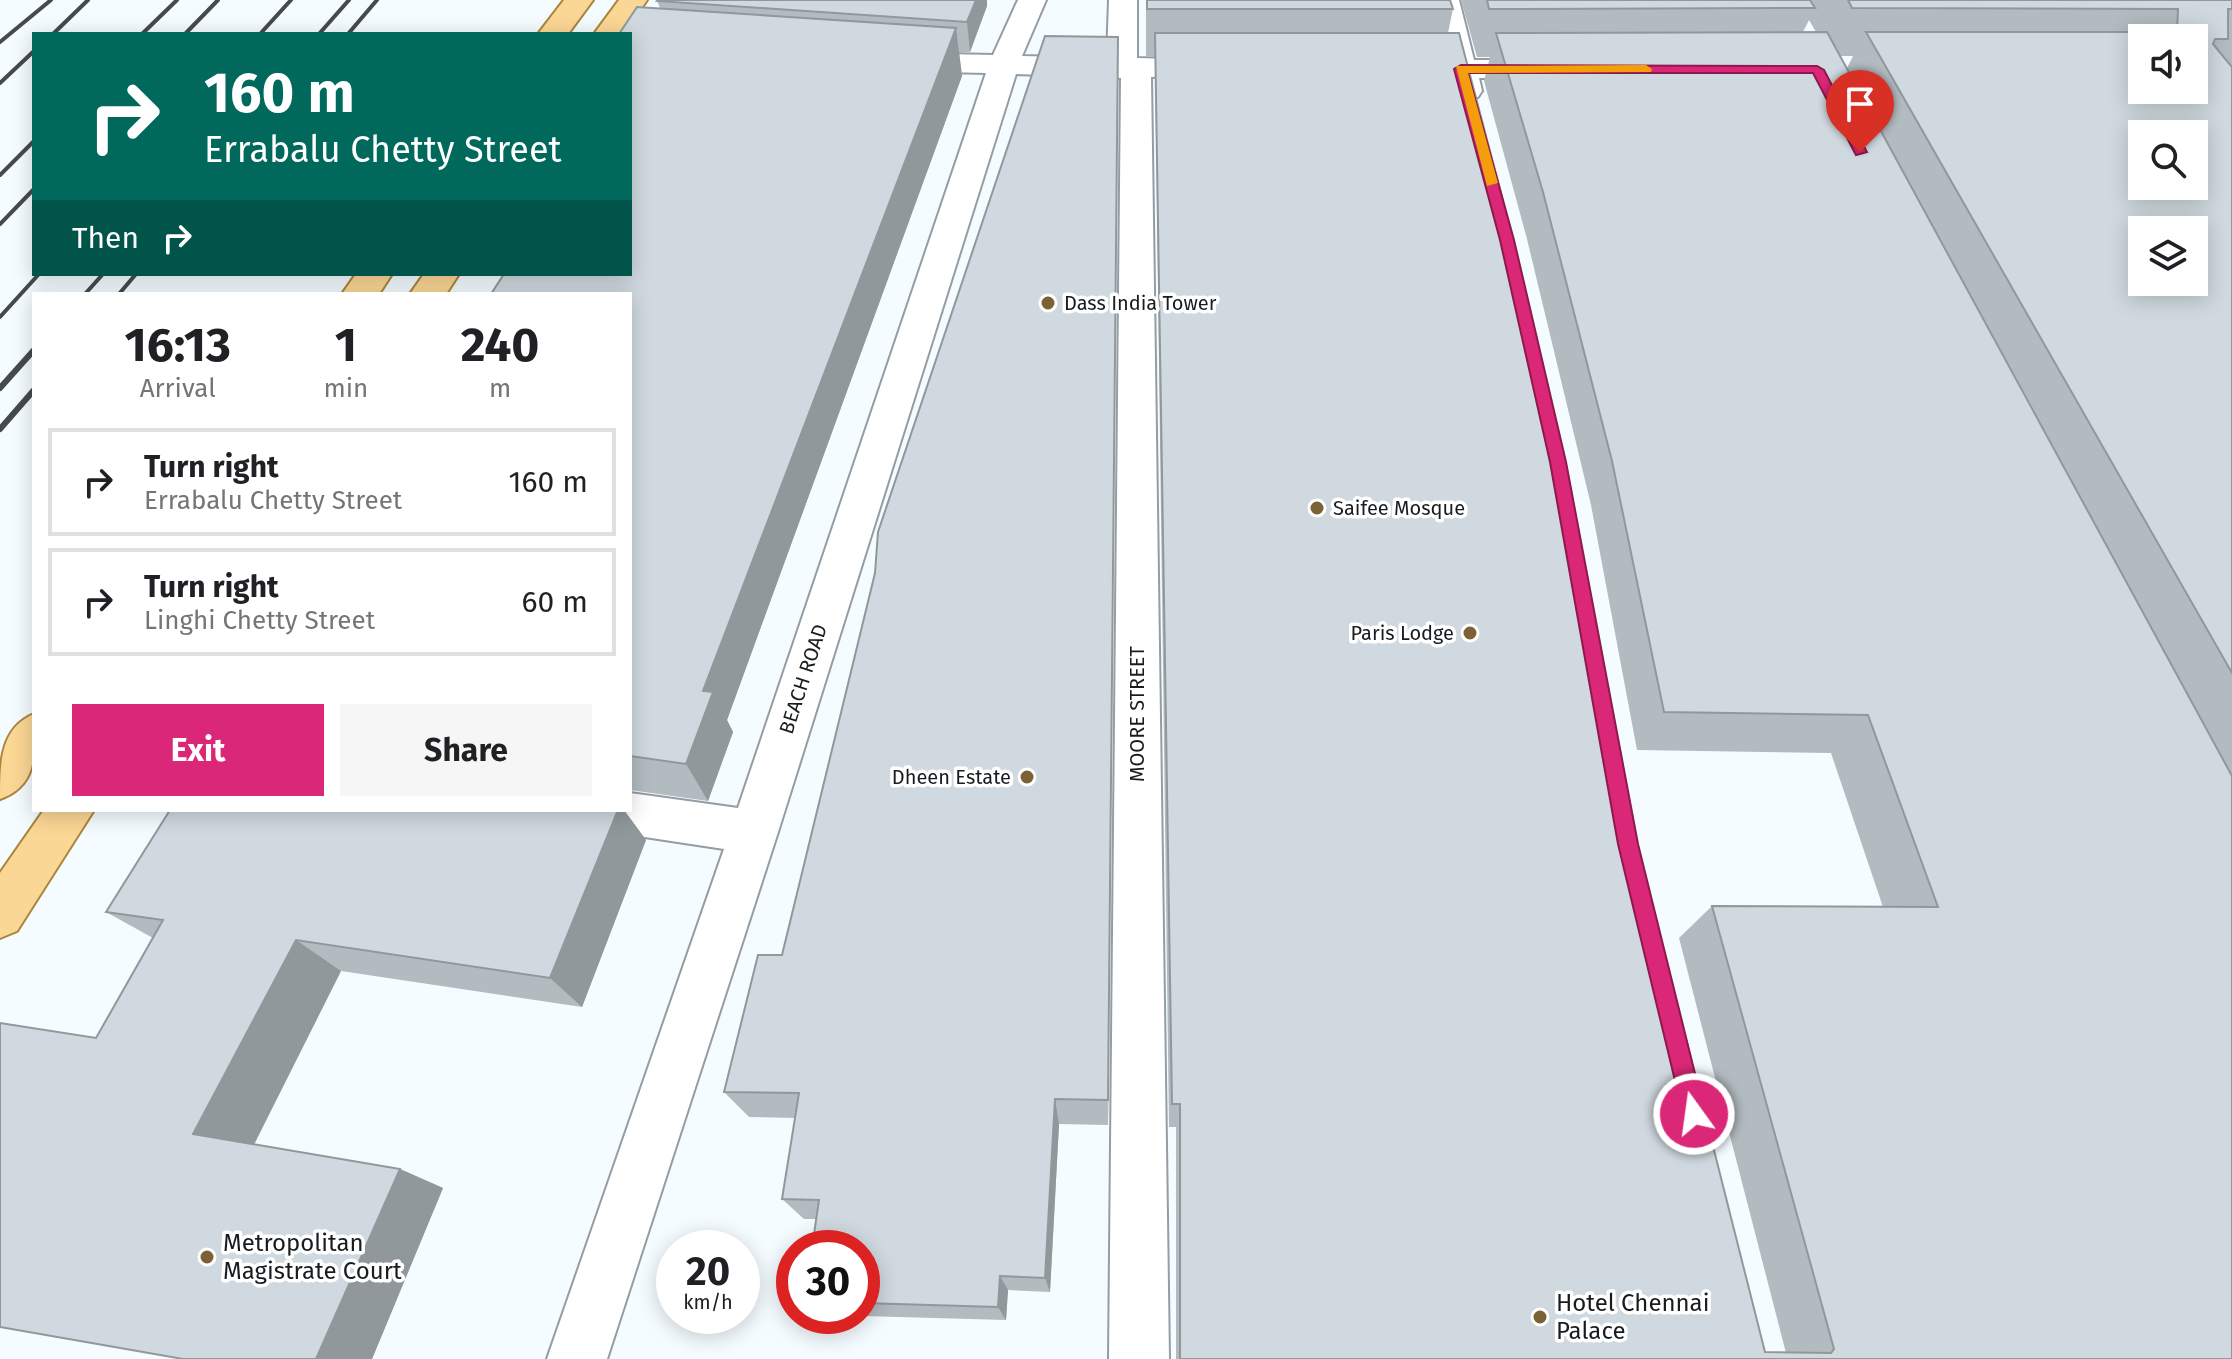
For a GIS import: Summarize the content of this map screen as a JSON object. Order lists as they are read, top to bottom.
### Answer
{
  "streets": {
    "street": ["BEACH ROAD", "MOORE STREET"]
  },
  "places": [
    "Dass India Tower",
    "Saifee Mosque",
    "Paris Lodge",
    "Dheen Estate",
    "Metropolitan Magistrate Court",
    "Hotel Chennai Palace"
  ],
  "page": {
    "turn": ["160 m", "Errabalu Chetty Street"],
    "then": "Then",
    "eta": [
      "16:13",
      "Arrival",
      "1",
      "min",
      "240",
      "m"
    ],
    "list": [
      {
        "name": "Turn right",
        "note": "Errabalu Chetty Street",
        "value": "160 m"
      },
      {
        "name": "Turn right",
        "note": "Linghi Chetty Street",
        "value": "60 m"
      }
    ],
    "buttons": ["Exit", "Share"],
    "speed": "20 km/h",
    "limit": "30"
  }
}
